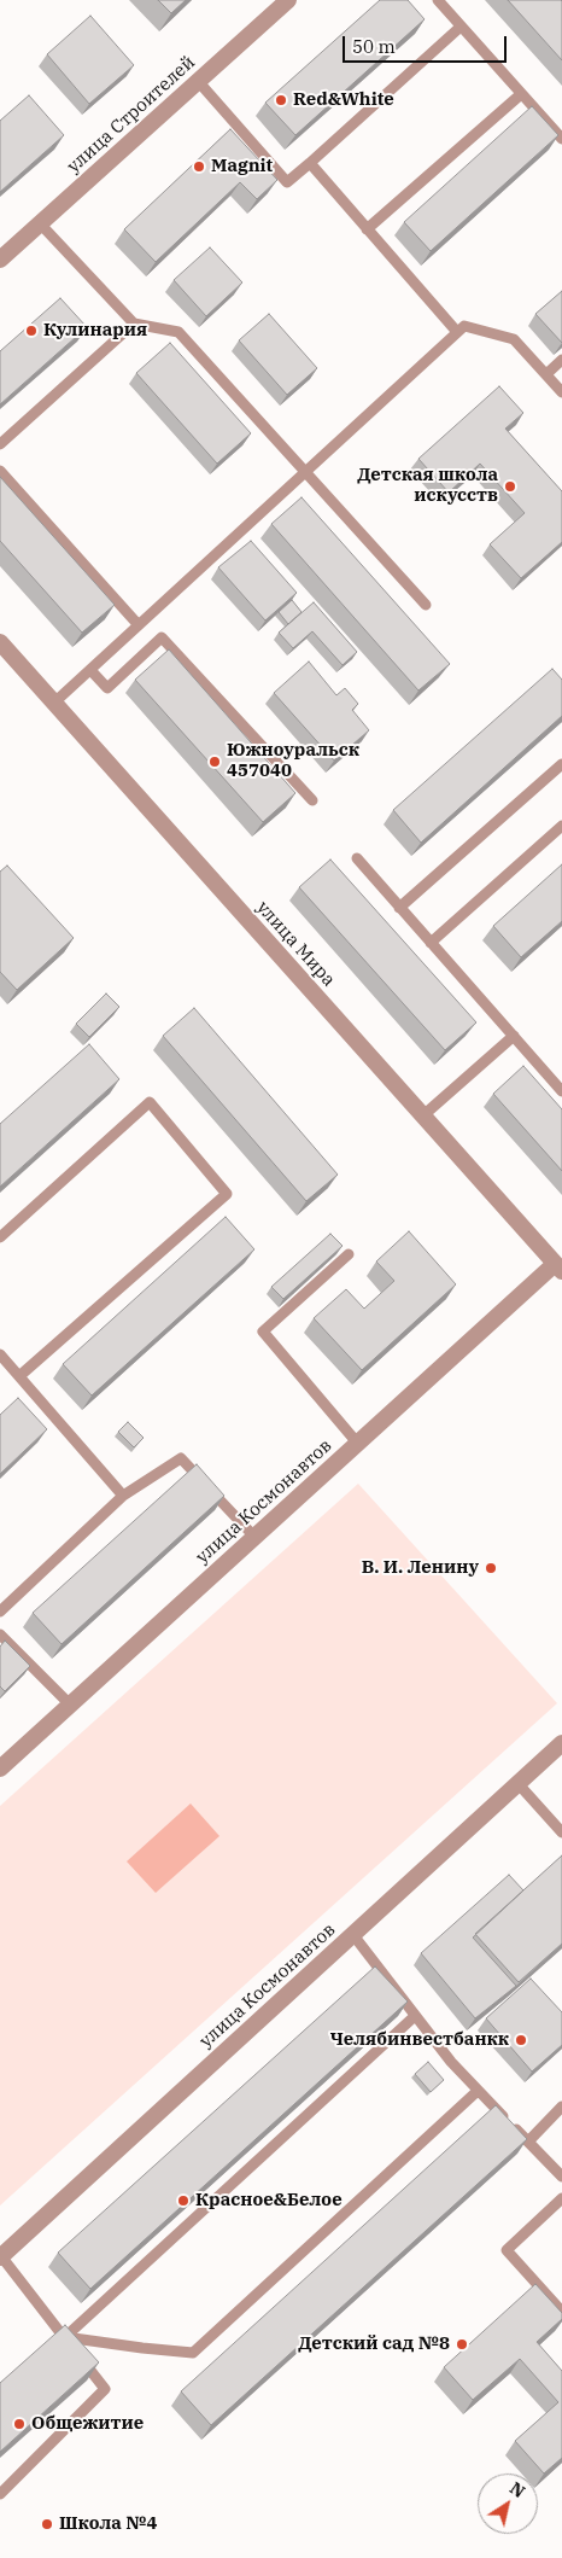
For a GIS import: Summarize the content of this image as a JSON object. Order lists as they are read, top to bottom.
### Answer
{
  "streets": {
    "street": ["улица Строителей", "улица Мира", "улица Космонавтов"]
  },
  "crossings": [
    ["улица Мира", "улица Космонавтов"]
  ],
  "places": [
    "Red&White",
    "Magnit",
    "Кулинария",
    "Детская школа искусств",
    "Южноуральск 457040",
    "В. И. Ленину",
    "Челябинвестбанкк",
    "Красное&Белое",
    "Детский сад №8",
    "Общежитие",
    "Школа №4"
  ],
  "scale_bar": "50 m",
  "north": "top right"
}
